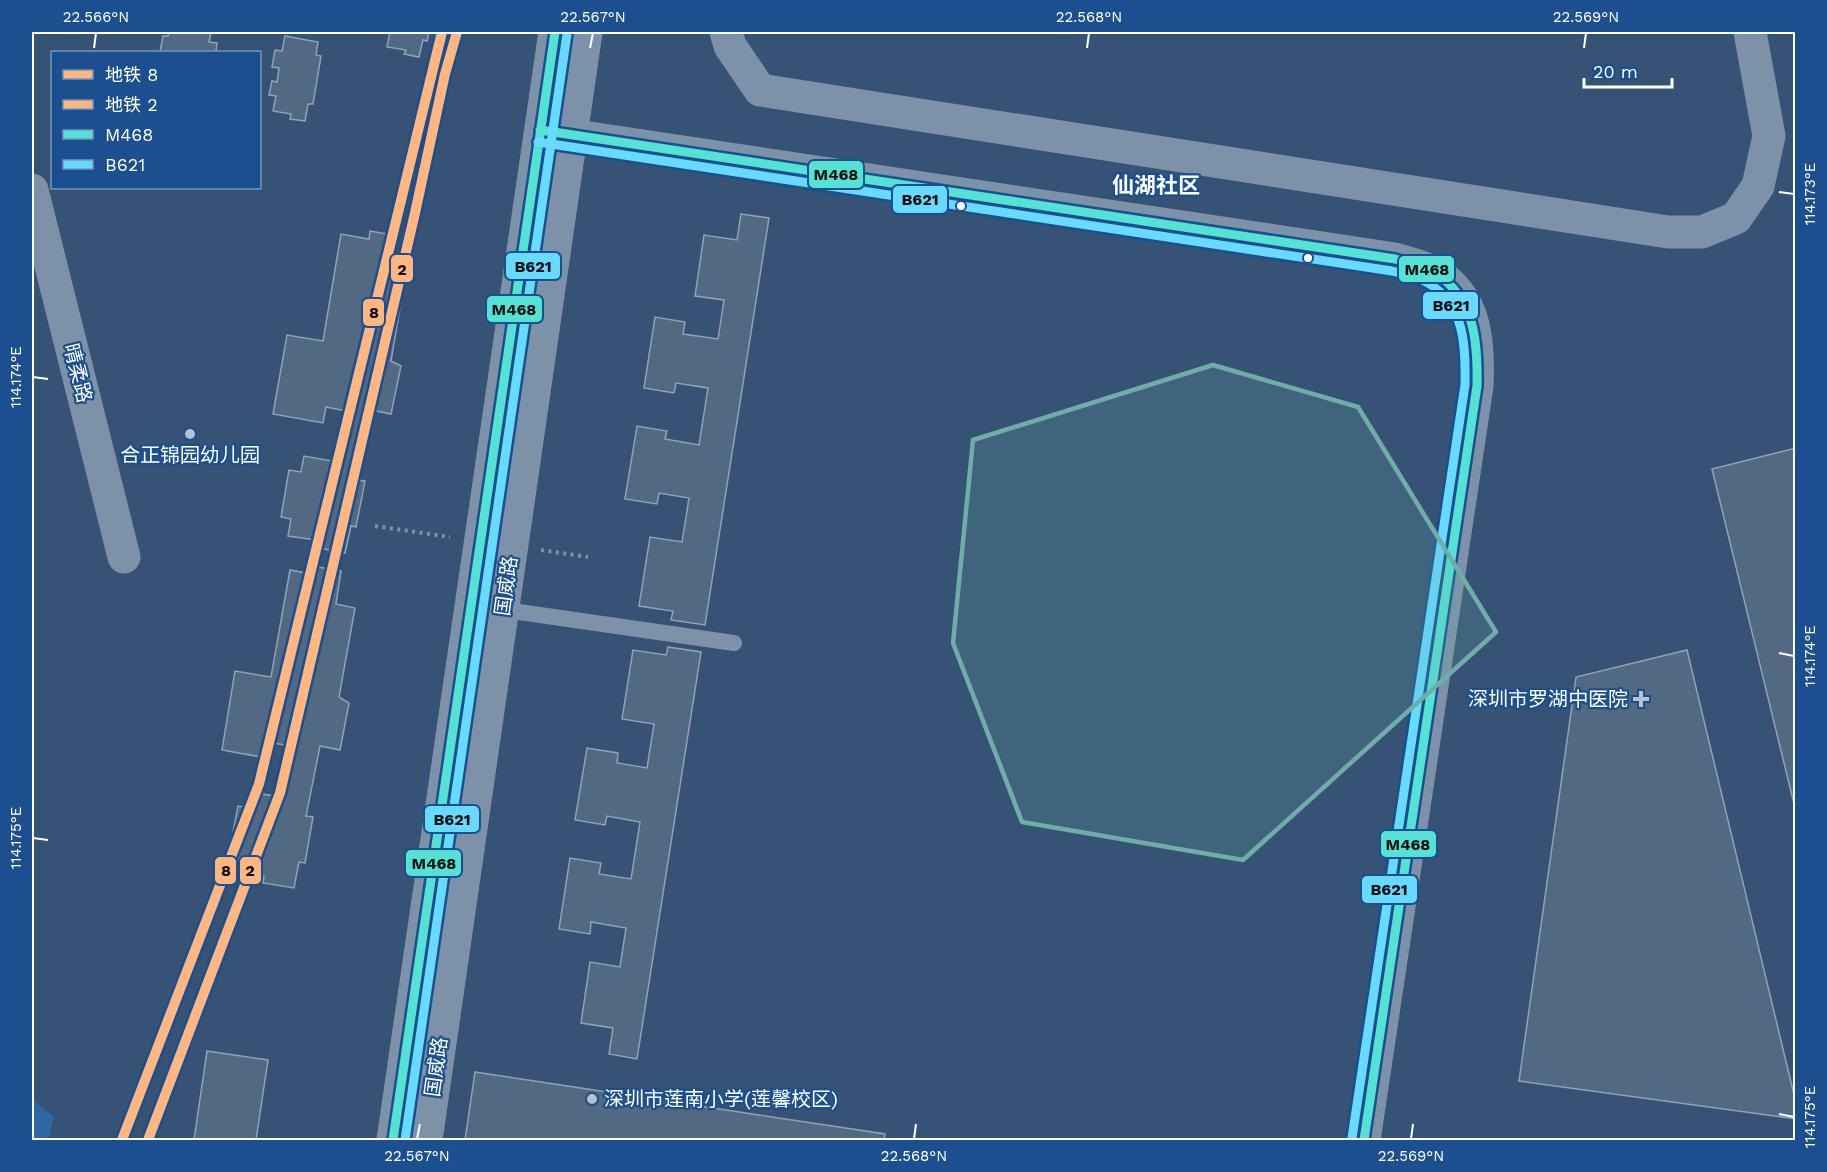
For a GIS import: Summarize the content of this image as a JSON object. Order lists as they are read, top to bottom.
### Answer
{
  "streets": {
    "street": ["晴柔路", "国威路"]
  },
  "districts": ["仙湖社区"],
  "places": {
    "other": ["合正锦园幼儿园", "深圳市莲南小学(莲馨校区)"],
    "health": ["深圳市罗湖中医院"]
  },
  "lines": [
    "metro line 8",
    "metro line 2",
    "transit line M468",
    "transit line B621"
  ],
  "legend": [
    "地铁 8",
    "地铁 2",
    "M468",
    "B621"
  ],
  "scale_bar": "20 m",
  "coordinates": [
    "22.566°N",
    "22.567°N",
    "22.568°N",
    "22.569°N",
    "114.173°E",
    "114.174°E",
    "114.175°E"
  ]
}
